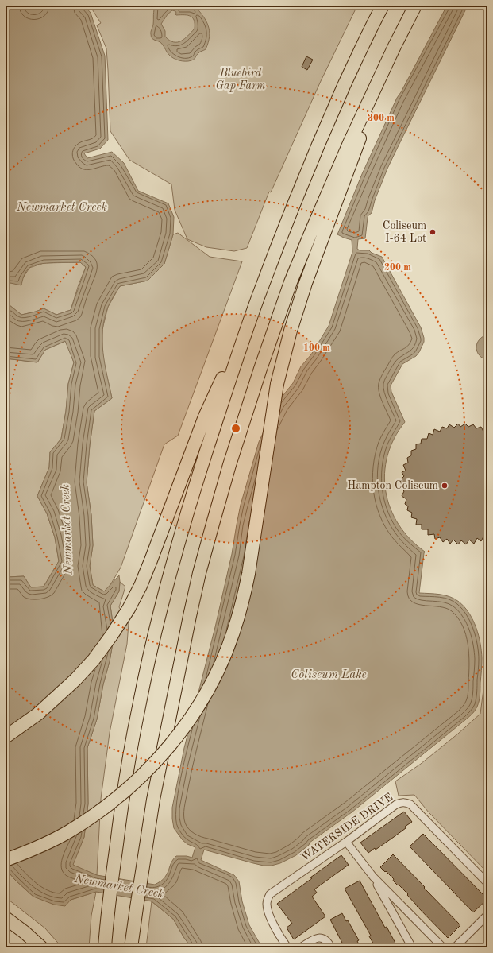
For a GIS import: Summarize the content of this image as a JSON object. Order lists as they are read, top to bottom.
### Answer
{
  "streets": {
    "street": ["WATERSIDE DRIVE"]
  },
  "water": ["Newmarket Creek", "Coliseum Lake"],
  "parks": ["Bluebird Gap Farm"],
  "places": ["Coliseum I-64 Lot", "Hampton Coliseum"],
  "rings": ["300 m", "200 m", "100 m"]
}
